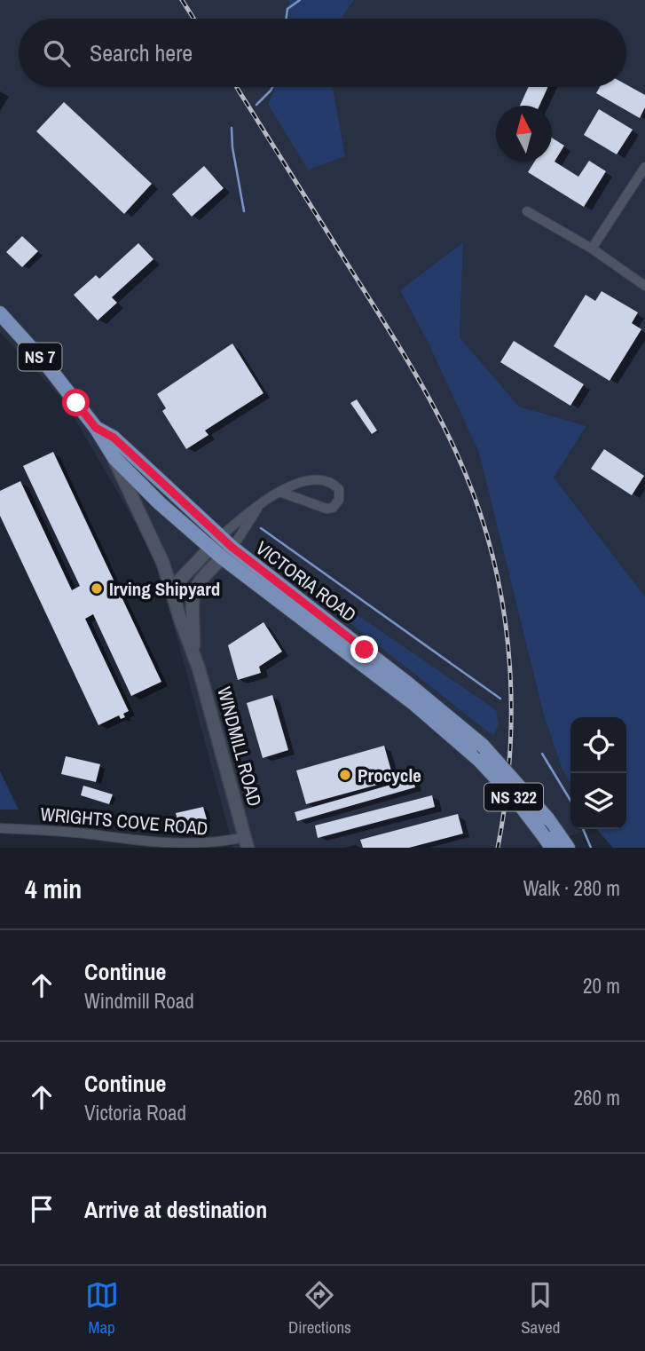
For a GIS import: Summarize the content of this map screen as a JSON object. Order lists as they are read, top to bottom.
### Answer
{
  "streets": {
    "main road": [
      "NS 7",
      "VICTORIA ROAD",
      "WINDMILL ROAD",
      "NS 322"
    ],
    "street": ["WRIGHTS COVE ROAD"]
  },
  "crossings": [
    ["VICTORIA ROAD", "WINDMILL ROAD"],
    ["WINDMILL ROAD", "WRIGHTS COVE ROAD"]
  ],
  "places": ["Irving Shipyard", "Procycle"],
  "north": "top",
  "page": {
    "search": "Search here",
    "heading": ["4 min", "Walk · 280 m"],
    "list": [
      ["Continue", "Windmill Road", "20 m"],
      ["Continue", "Victoria Road", "260 m"],
      "Arrive at destination"
    ],
    "nav": ["Map", "Directions", "Saved"]
  }
}
